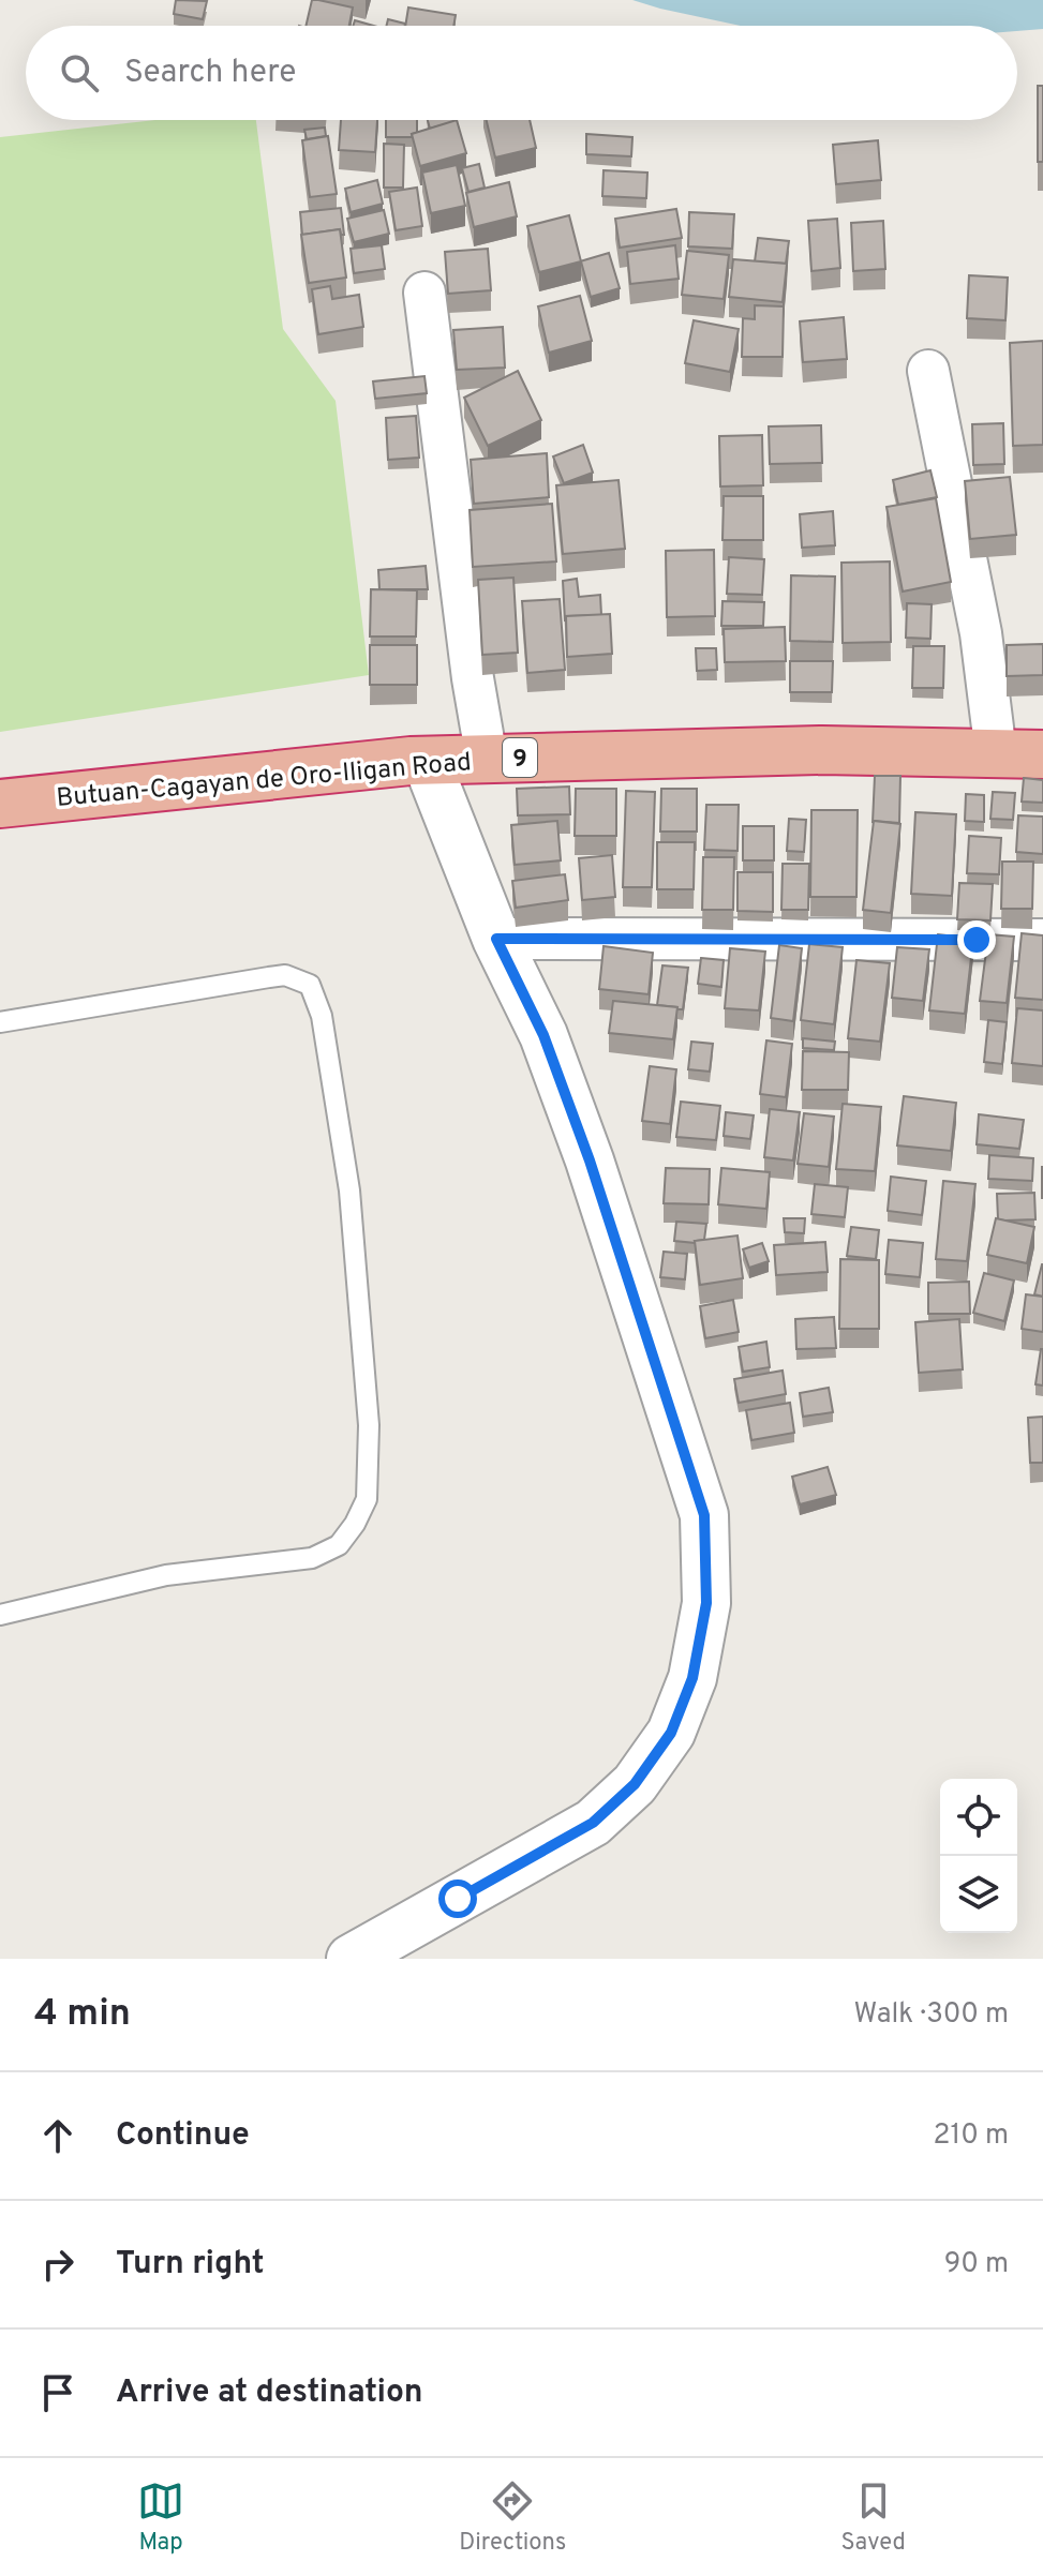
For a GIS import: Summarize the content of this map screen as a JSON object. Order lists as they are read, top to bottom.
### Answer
{
  "streets": {
    "highway": ["9", "Butuan-Cagayan de Oro-Iligan Road"]
  },
  "page": {
    "search": "Search here",
    "heading": ["4 min", "Walk · 300 m"],
    "list": [
      ["Continue", "210 m"],
      ["Turn right", "90 m"],
      "Arrive at destination"
    ],
    "nav": ["Map", "Directions", "Saved"]
  }
}
